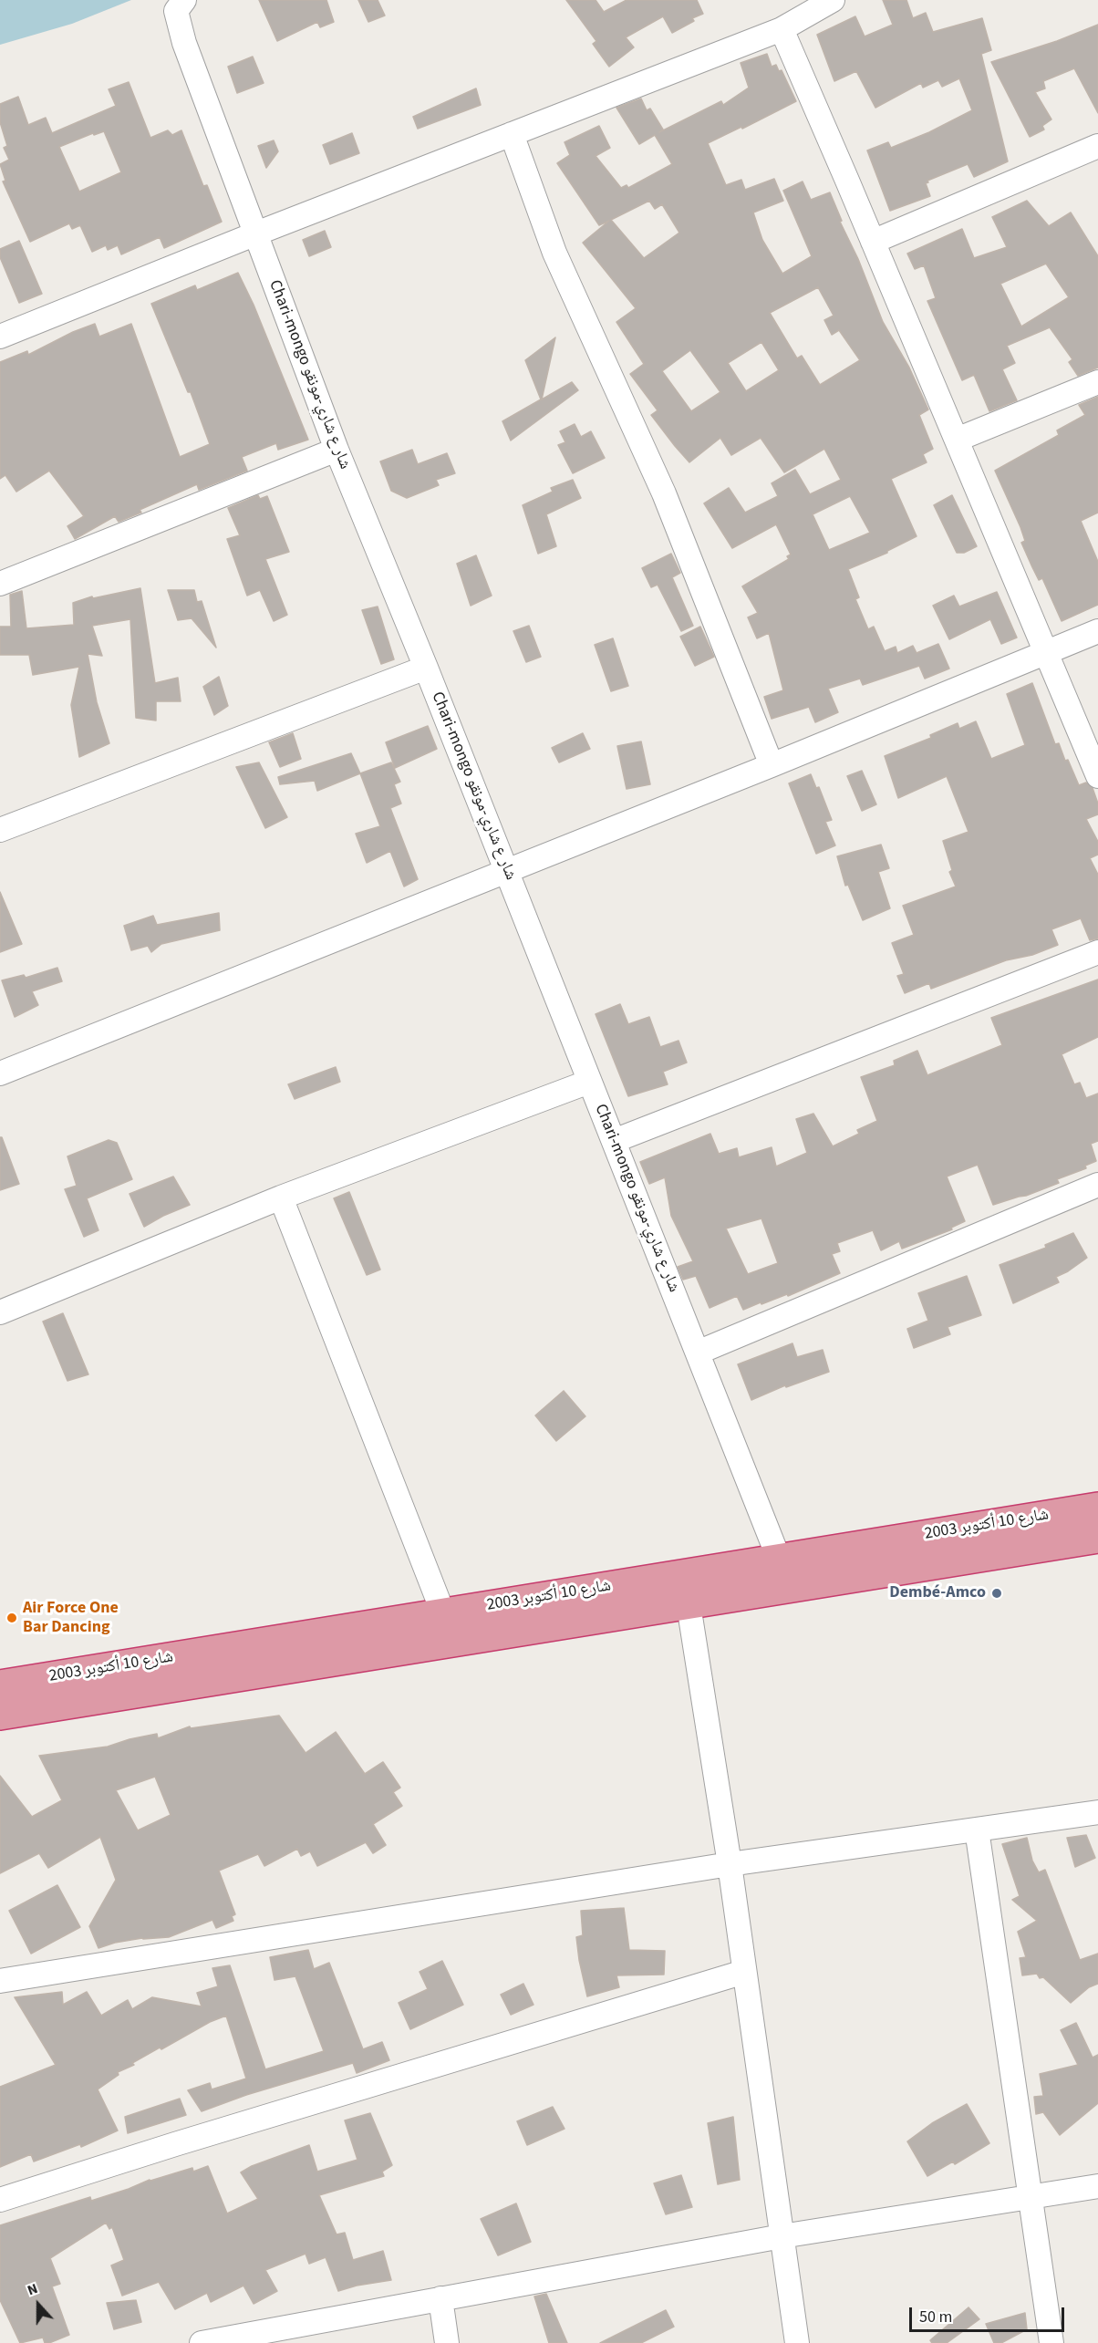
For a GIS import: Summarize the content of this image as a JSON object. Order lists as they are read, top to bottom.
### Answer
{
  "streets": {
    "highway": ["شارع 10 أكتوبر 2003"],
    "street": ["Chari-mongo شار ع شاري-مونقو"]
  },
  "crossings": [
    ["Chari-mongo شار ع شاري-مونقو", "شارع 10 أكتوبر 2003"]
  ],
  "places": ["Dembé-Amco", "Air Force One Bar Dancing"],
  "scale_bar": "50 m",
  "north": "top"
}
